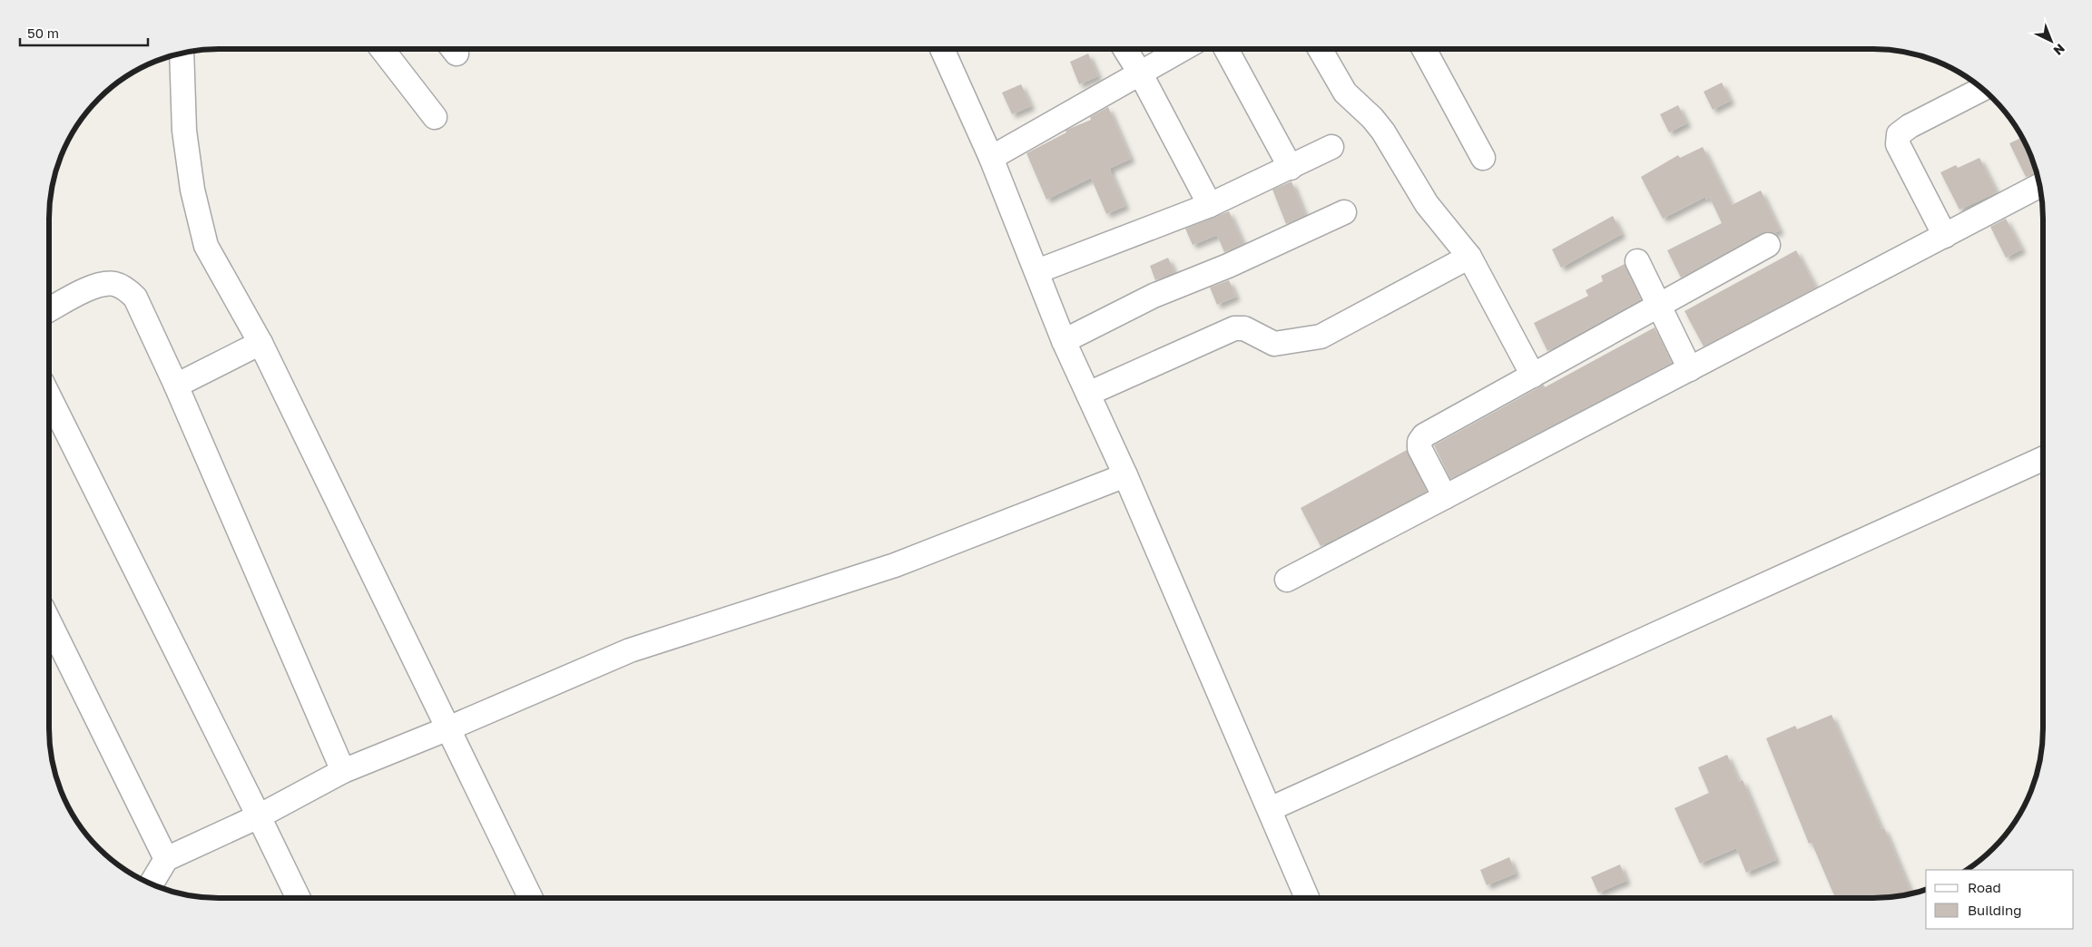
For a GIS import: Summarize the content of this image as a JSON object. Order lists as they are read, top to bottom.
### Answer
{
  "legend": ["Road", "Building"],
  "scale_bar": "50 m",
  "north": "bottom right"
}
